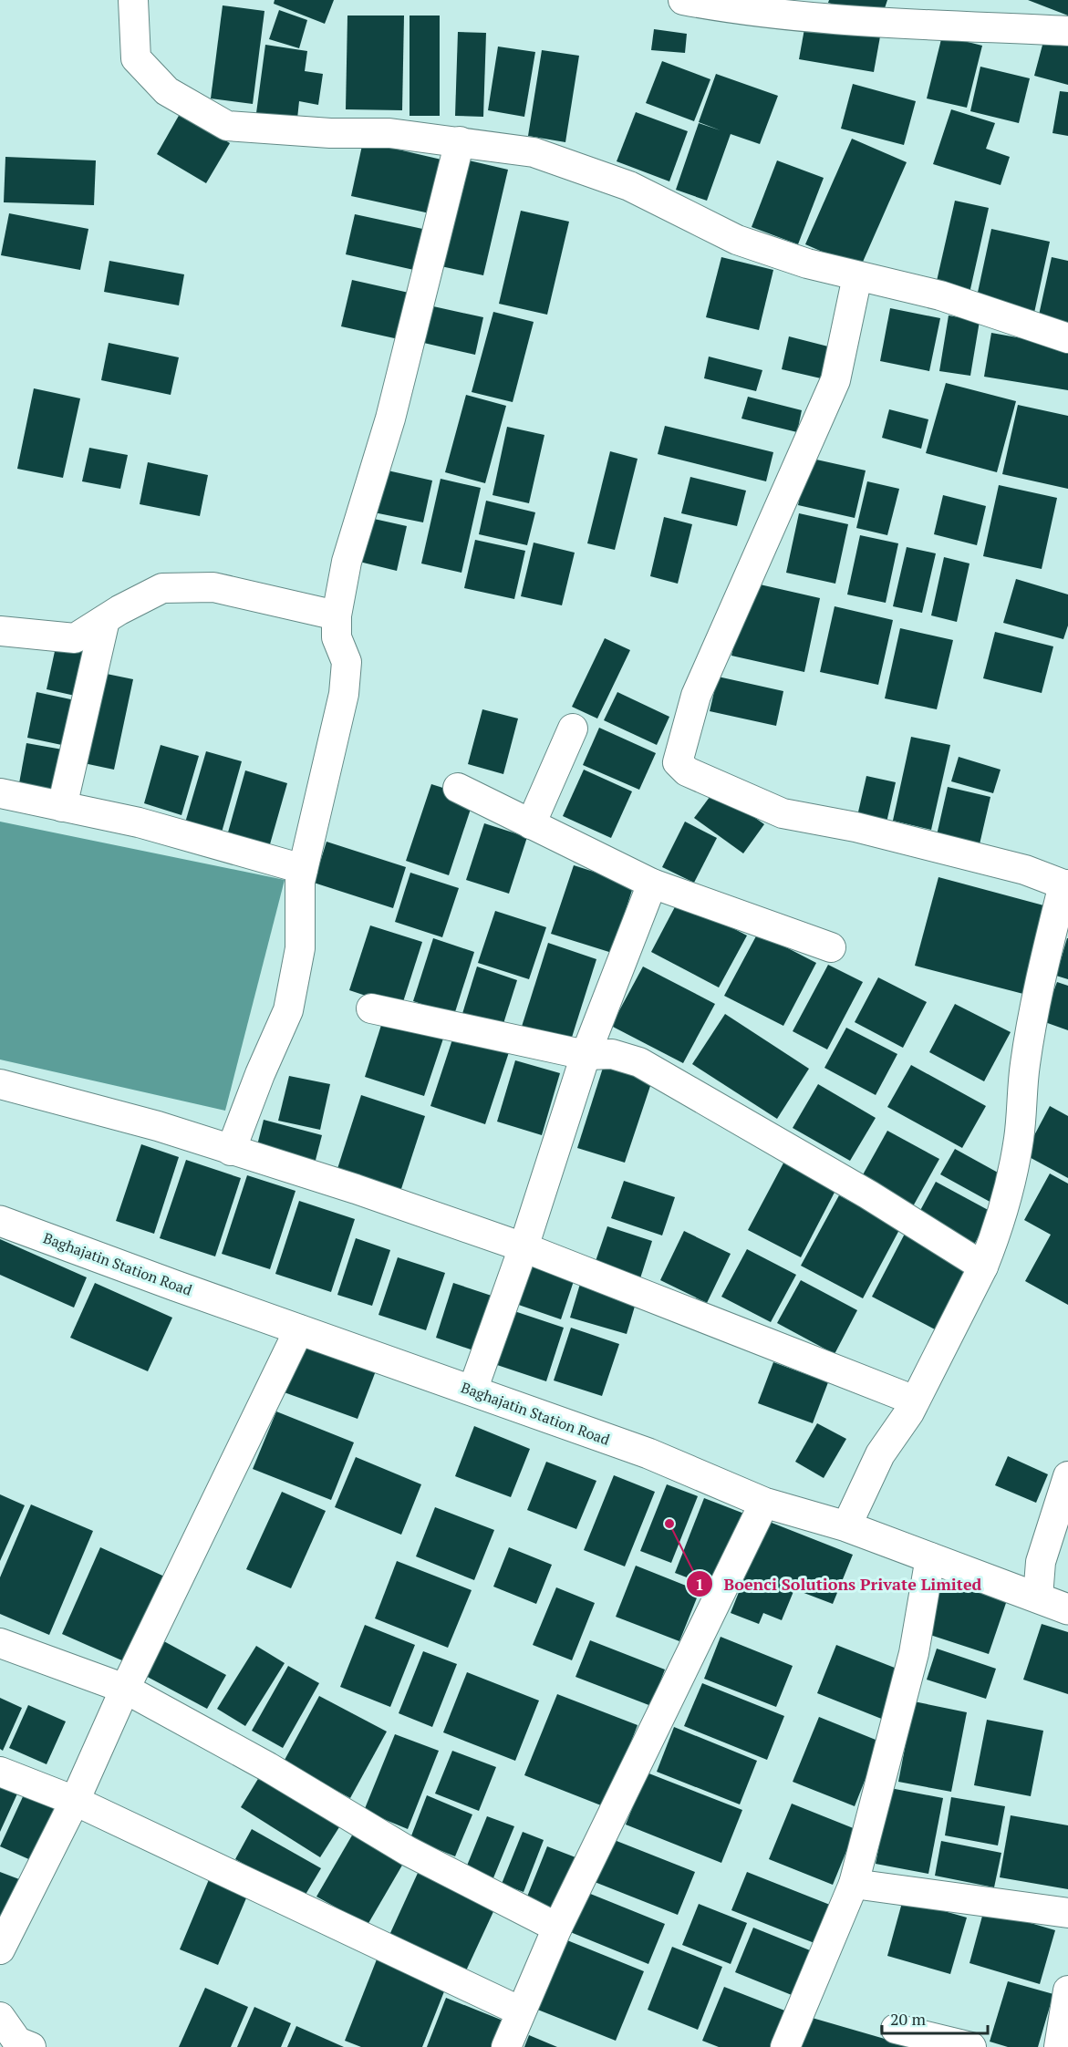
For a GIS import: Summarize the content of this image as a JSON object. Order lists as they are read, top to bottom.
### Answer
{
  "streets": {
    "street": ["Baghajatin Station Road"]
  },
  "places": ["Boenci Solutions Private Limited"],
  "scale_bar": "20 m"
}
